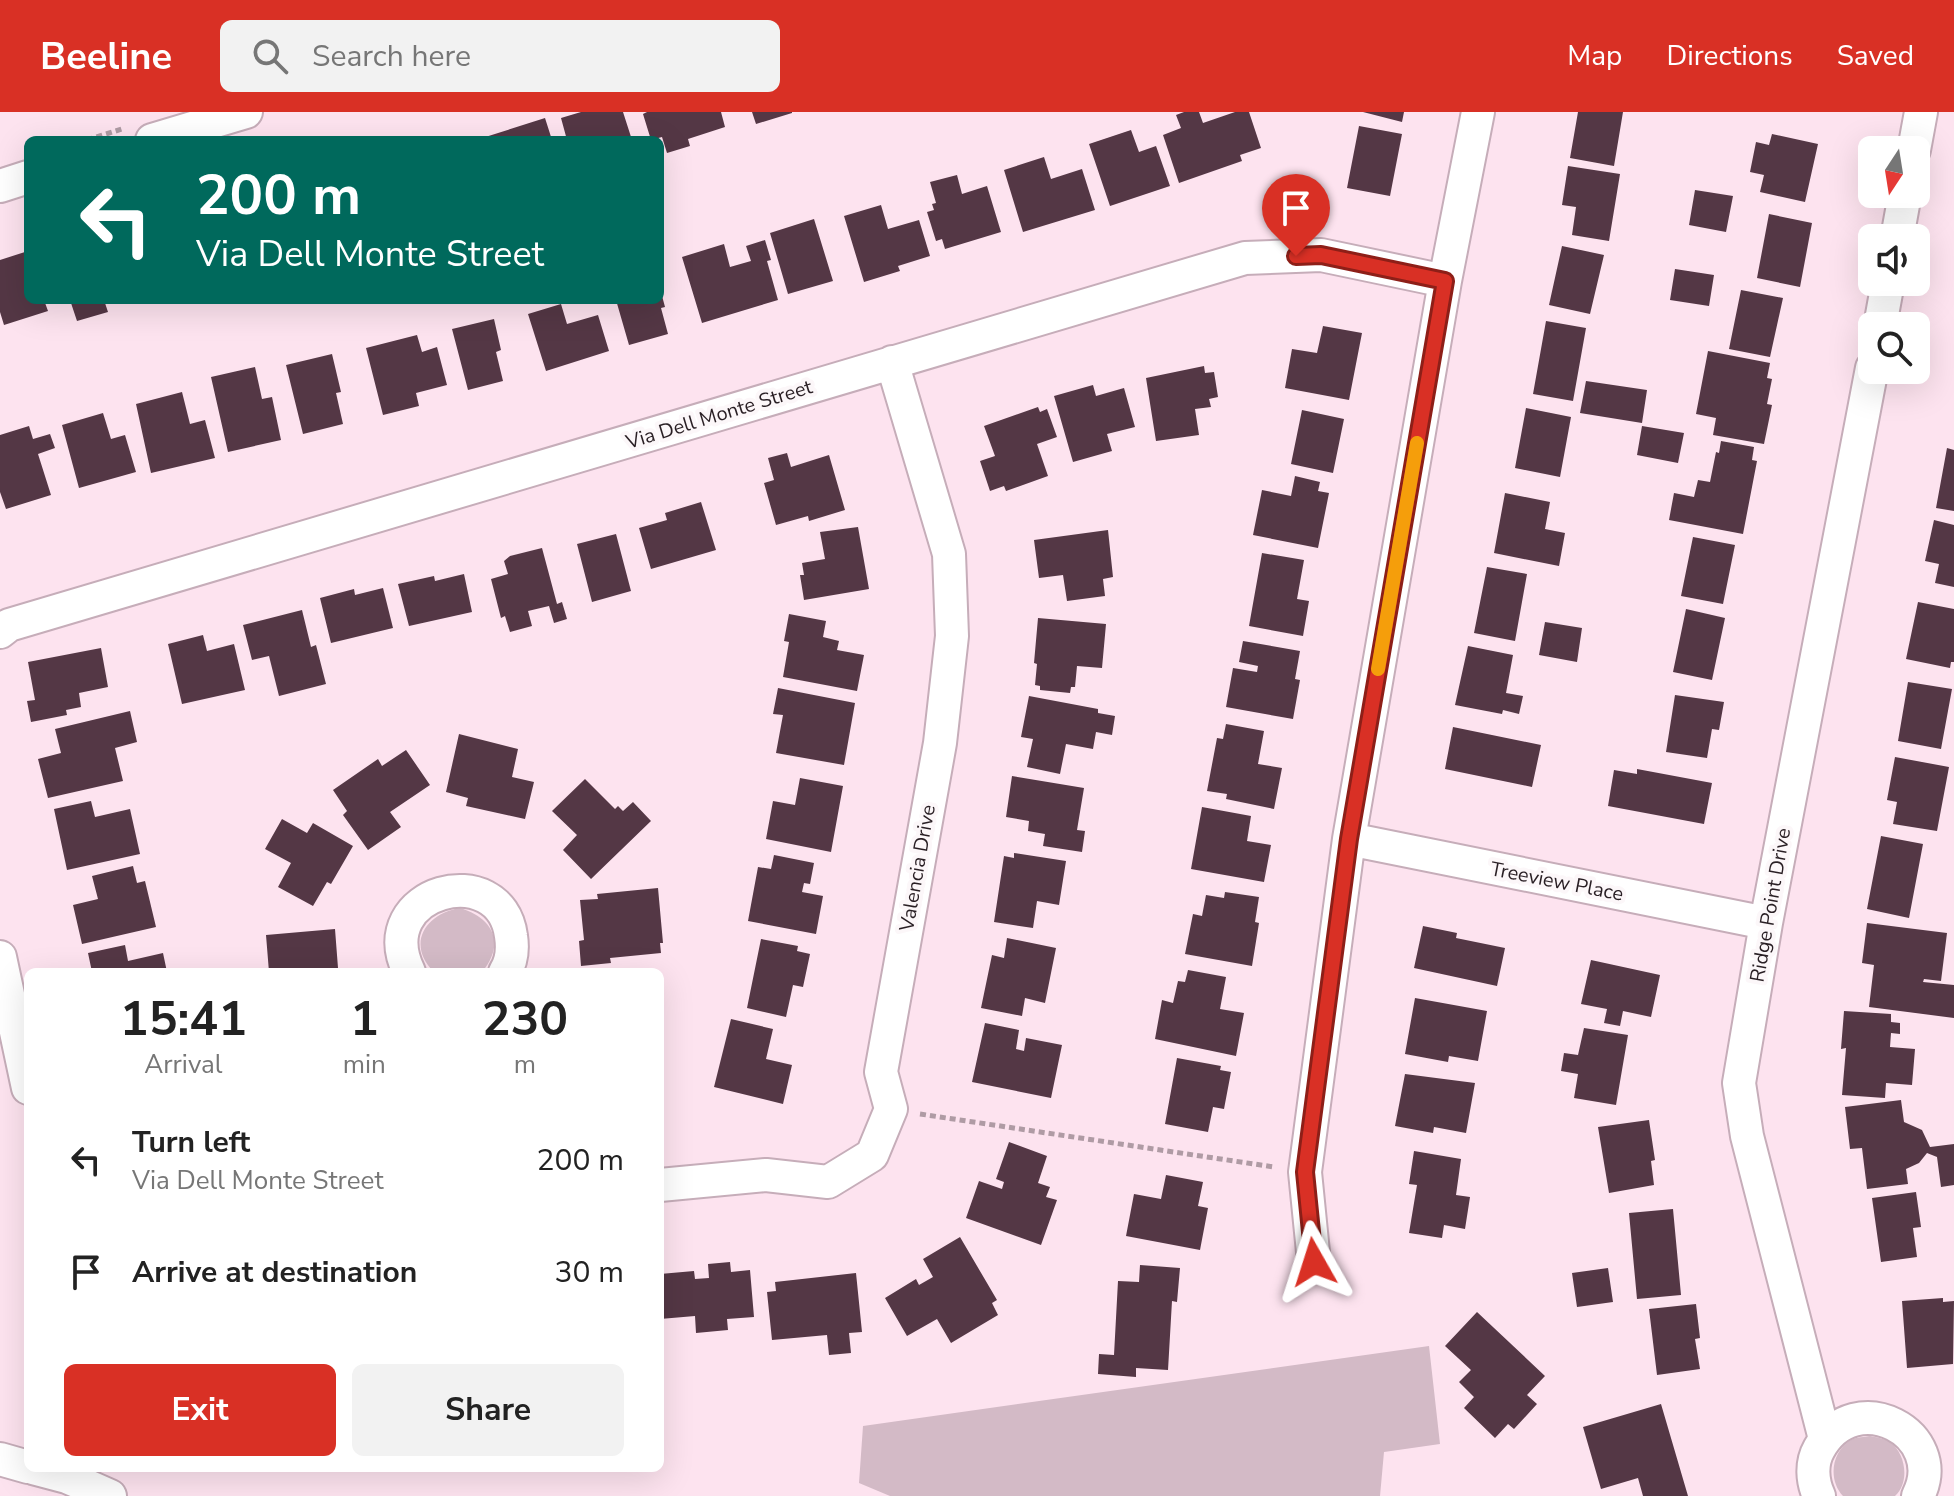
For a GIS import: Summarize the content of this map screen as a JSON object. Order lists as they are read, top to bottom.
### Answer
{
  "streets": {
    "street": [
      "Via Dell Monte Street",
      "Valencia Drive",
      "Treeview Place",
      "Ridge Point Drive"
    ]
  },
  "crossings": [
    ["Via Dell Monte Street", "Valencia Drive"],
    ["Treeview Place", "Ridge Point Drive"]
  ],
  "north": "bottom",
  "page": {
    "header": "Beeline",
    "search": "Search here",
    "nav": ["Map", "Directions", "Saved"],
    "turn": ["200 m", "Via Dell Monte Street"],
    "eta": [
      "15:41",
      "Arrival",
      "1",
      "min",
      "230",
      "m"
    ],
    "list": [
      {
        "name": "Turn left",
        "note": "Via Dell Monte Street",
        "value": "200 m"
      },
      {
        "name": "Arrive at destination",
        "value": "30 m"
      }
    ],
    "buttons": ["Exit", "Share"]
  }
}
